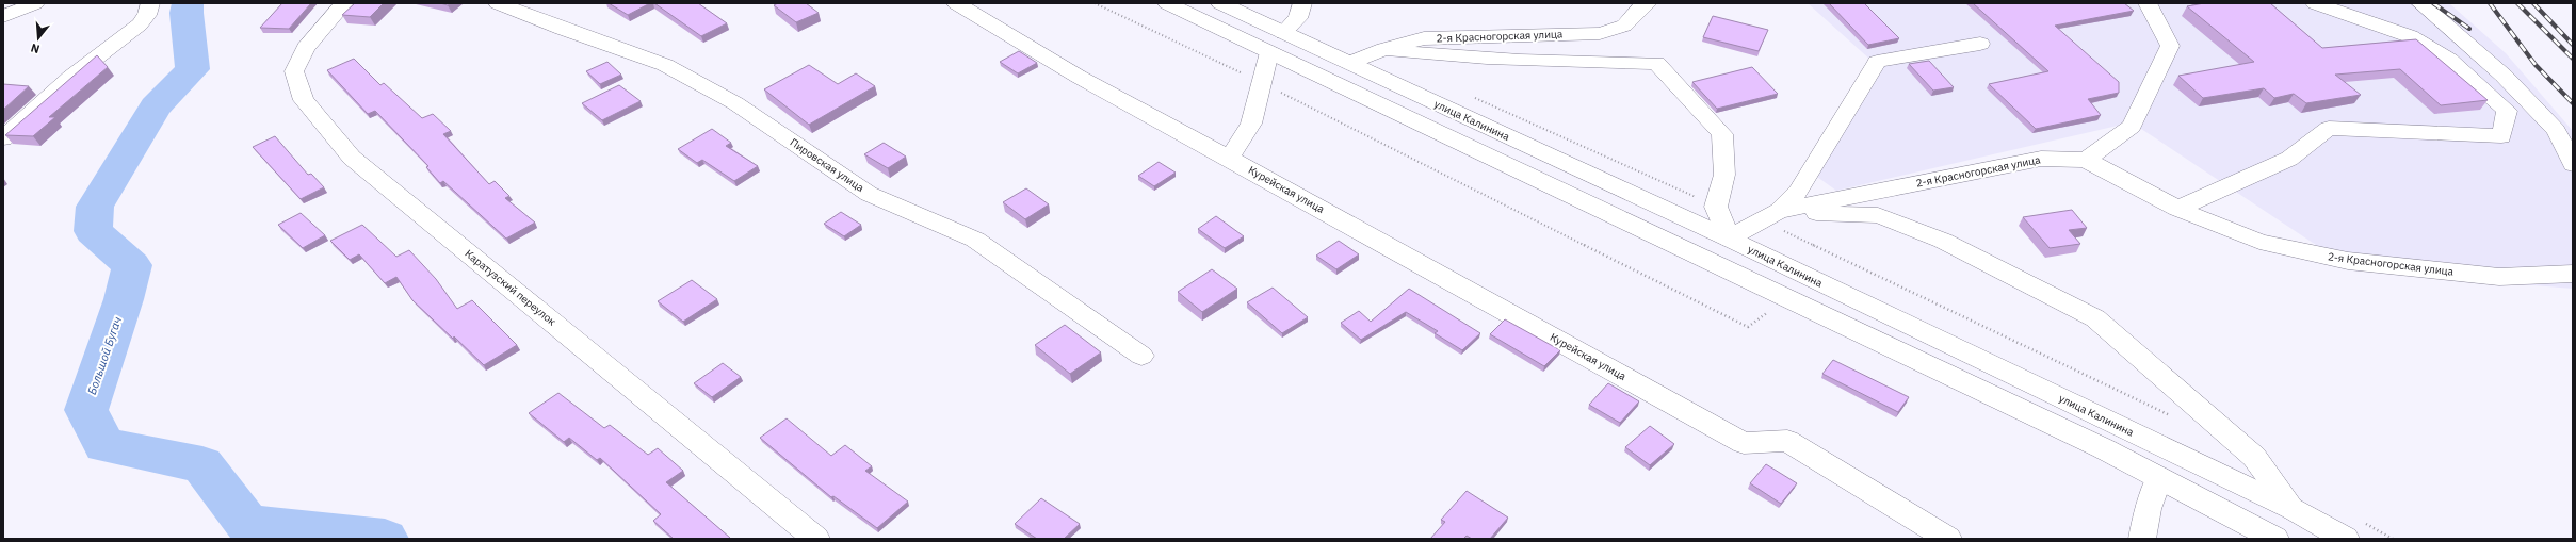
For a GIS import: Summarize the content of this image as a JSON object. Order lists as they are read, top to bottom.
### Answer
{
  "streets": {
    "street": [
      "2-я Красногорская улица",
      "улица Калинина",
      "Пировская улица",
      "Курейская улица",
      "Каратузский переулок"
    ]
  },
  "crossings": [
    ["2-я Красногорская улица", "улица Калинина"]
  ],
  "water": ["Большой Бугач"],
  "north": "bottom"
}
